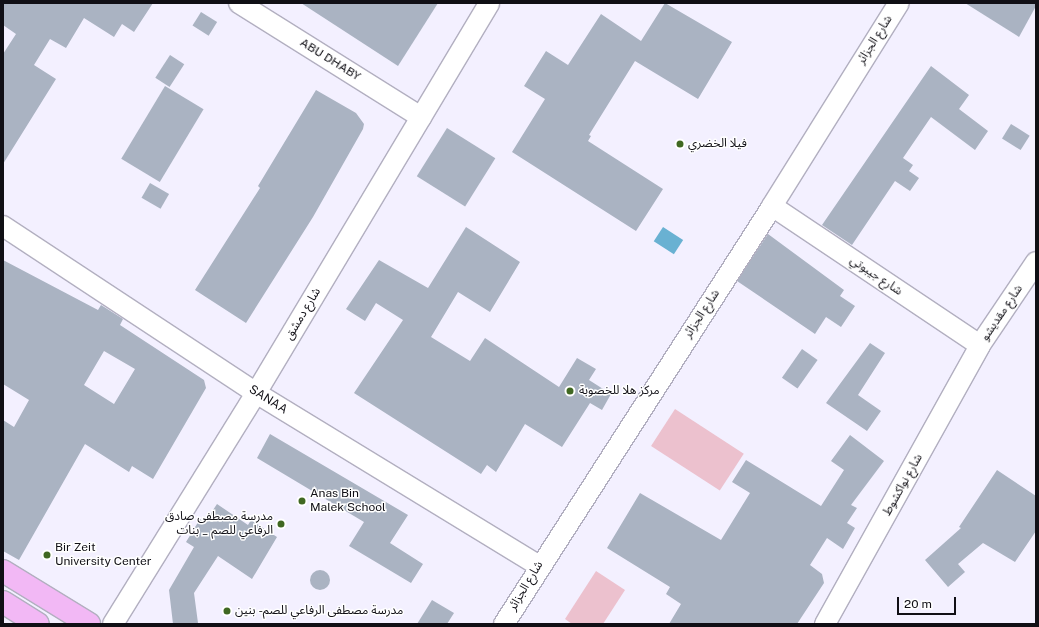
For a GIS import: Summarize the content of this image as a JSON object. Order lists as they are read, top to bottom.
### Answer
{
  "streets": {
    "street": [
      "شارع الجزائر",
      "ABU DHABY",
      "شارع جيبوتي",
      "شارع مقديشو",
      "شارع دمشق",
      "SANAA",
      "شارع نواكشوط"
    ]
  },
  "crossings": [
    ["شارع الجزائر", "شارع جيبوتي"],
    ["شارع الجزائر", "SANAA"],
    ["ABU DHABY", "شارع دمشق"],
    ["شارع جيبوتي", "شارع مقديشو"],
    ["شارع جيبوتي", "شارع نواكشوط"],
    ["شارع مقديشو", "شارع نواكشوط"],
    ["شارع دمشق", "SANAA"]
  ],
  "places": [
    "فيلا الخضري",
    "مركز هلا للخصوبة",
    "Anas Bin Malek School",
    "مدرسة مصطفى صادق الرفاعي للصم _ بنات",
    "Bir Zeit University Center",
    "مدرسة مصطفى الرفاعي للصم - بنين"
  ],
  "scale_bar": "20 m"
}
